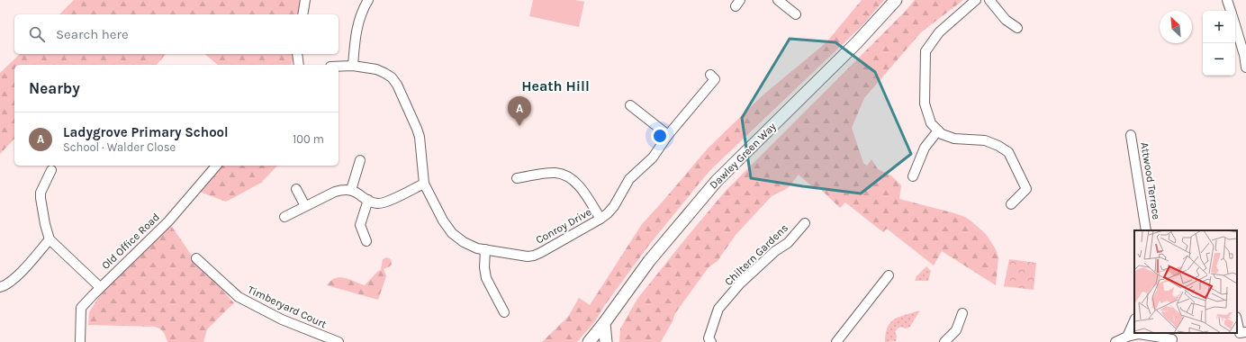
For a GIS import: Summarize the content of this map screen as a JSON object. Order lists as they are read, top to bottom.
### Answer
{
  "streets": {
    "main road": ["Dawley Green Way"],
    "street": [
      "Attwood Terrace",
      "Conroy Drive",
      "Old Office Road",
      "Chiltern Gardens",
      "Timberyard Court"
    ]
  },
  "districts": ["Heath Hill"],
  "north": "top left",
  "page": {
    "map_buttons": ["+", "−"],
    "search": "Search here",
    "heading": "Nearby",
    "pins": "A",
    "list": [
      {
        "mark": "A",
        "name": "Ladygrove Primary School",
        "note": "School · Walder Close",
        "value": "100 m"
      }
    ]
  }
}
